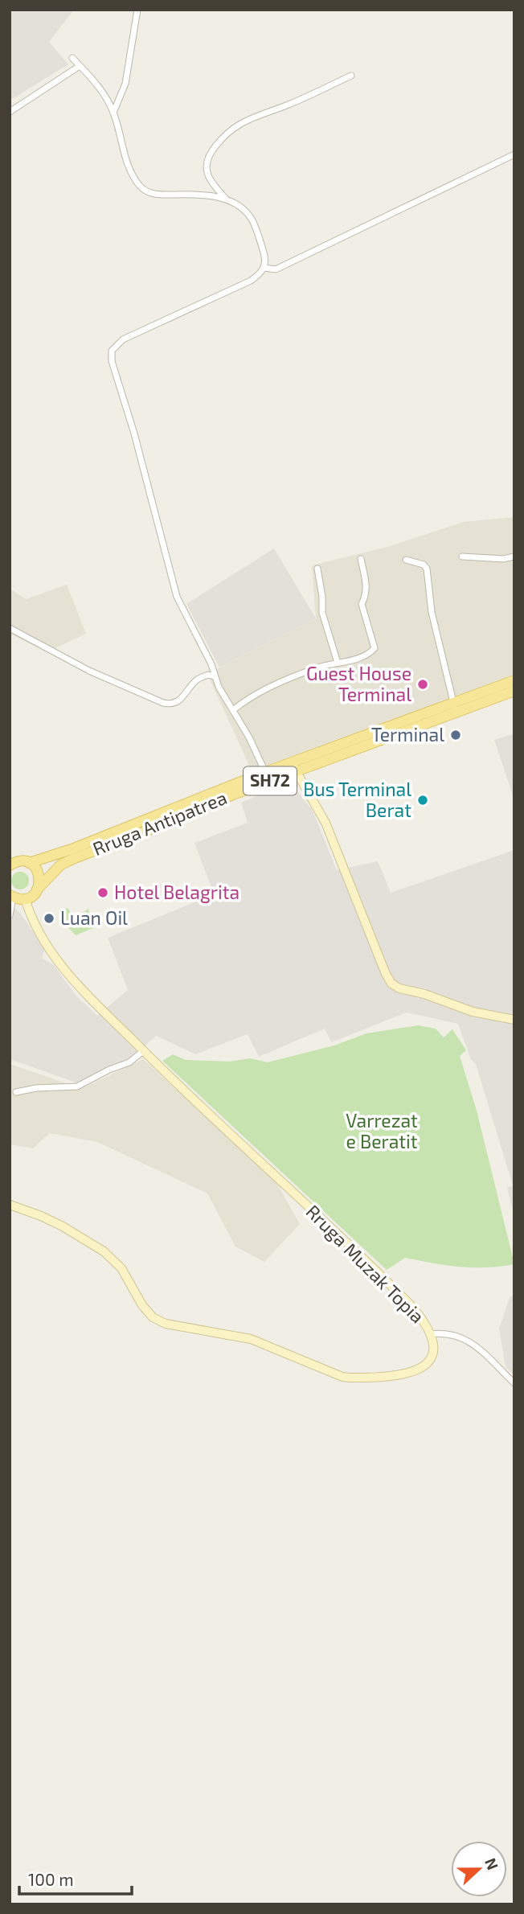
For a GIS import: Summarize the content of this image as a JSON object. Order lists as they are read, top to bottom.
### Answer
{
  "streets": {
    "main road": ["SH72", "Rruga Antipatrea"],
    "street": ["Rruga Muzak Topia"]
  },
  "crossings": [
    ["Rruga Antipatrea", "Rruga Muzak Topia"]
  ],
  "parks": ["Varrezat e Beratit"],
  "places": [
    "Guest House Terminal",
    "Terminal",
    "Bus Terminal Berat",
    "Hotel Belagrita",
    "Luan Oil"
  ],
  "scale_bar": "100 m",
  "north": "right"
}
